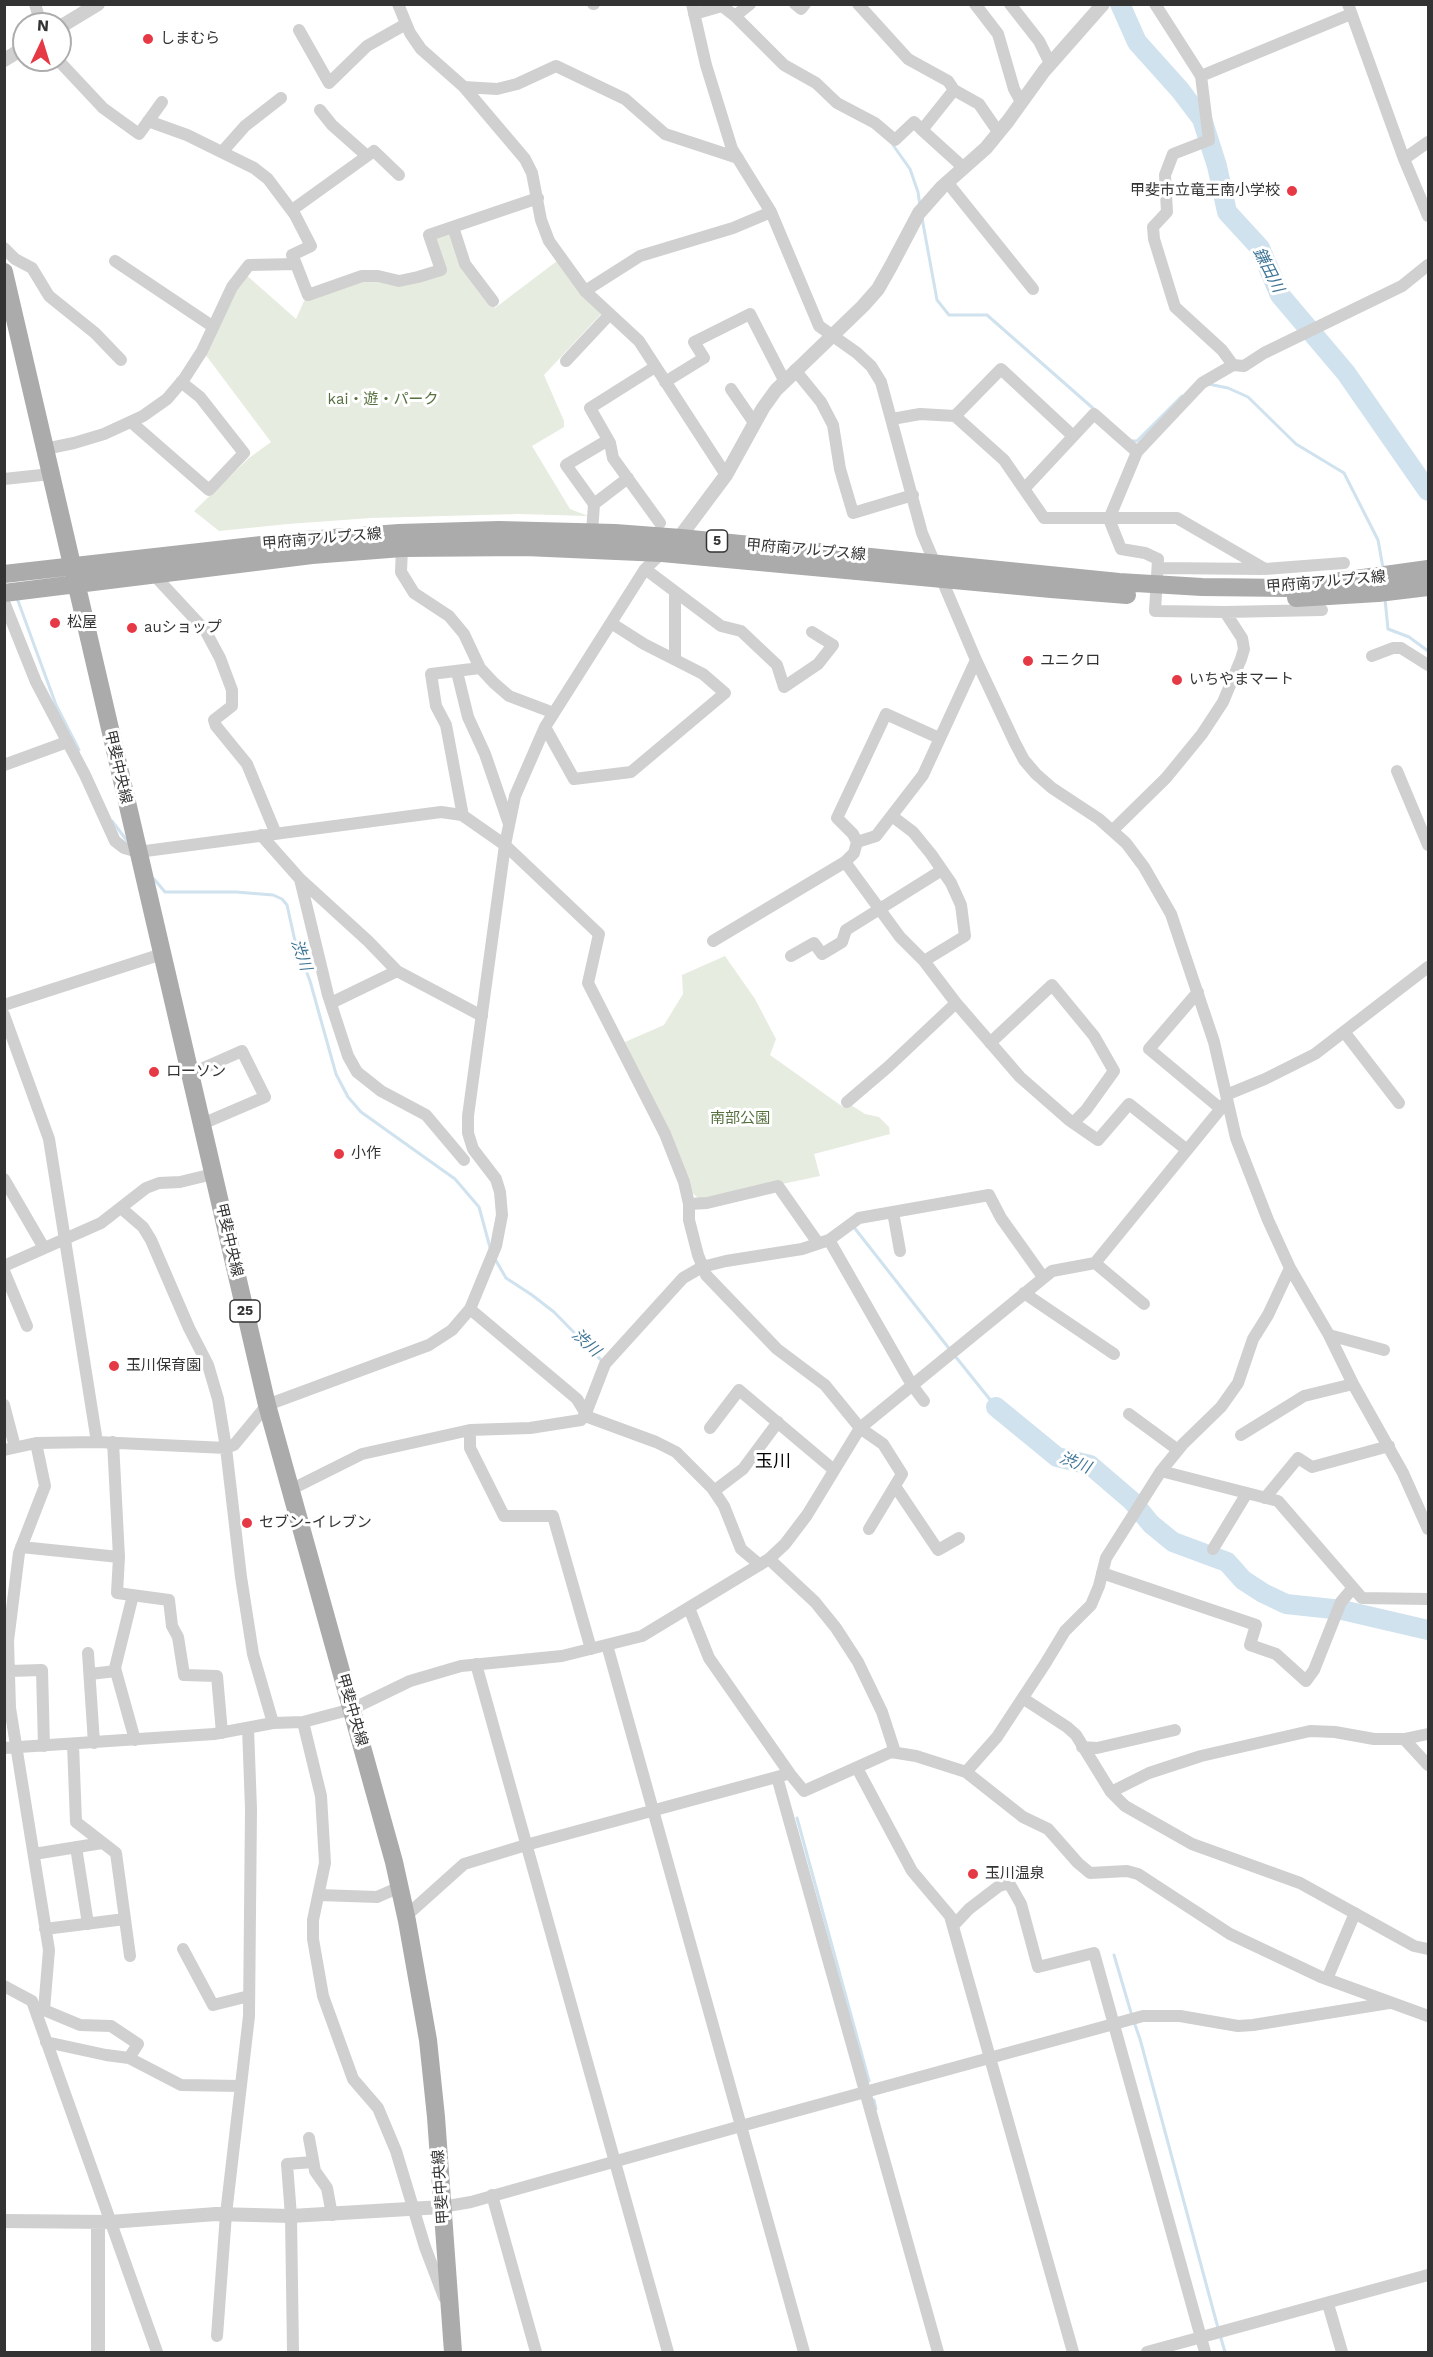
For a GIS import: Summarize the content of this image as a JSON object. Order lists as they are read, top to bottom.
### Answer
{
  "streets": {
    "main road": [
      "甲府南アルプス線",
      "5",
      "甲斐中央線",
      "25"
    ]
  },
  "crossings": [
    ["甲府南アルプス線", "甲斐中央線"]
  ],
  "districts": ["玉川"],
  "water": ["鎌田川", "渋川"],
  "parks": ["kai・遊・パーク", "南部公園"],
  "places": [
    "しまむら",
    "甲斐市立竜王南小学校",
    "松屋",
    "auショップ",
    "ユニクロ",
    "いちやまマート",
    "ローソン",
    "小作",
    "玉川保育園",
    "セブン-イレブン",
    "玉川温泉"
  ],
  "north": "top"
}
